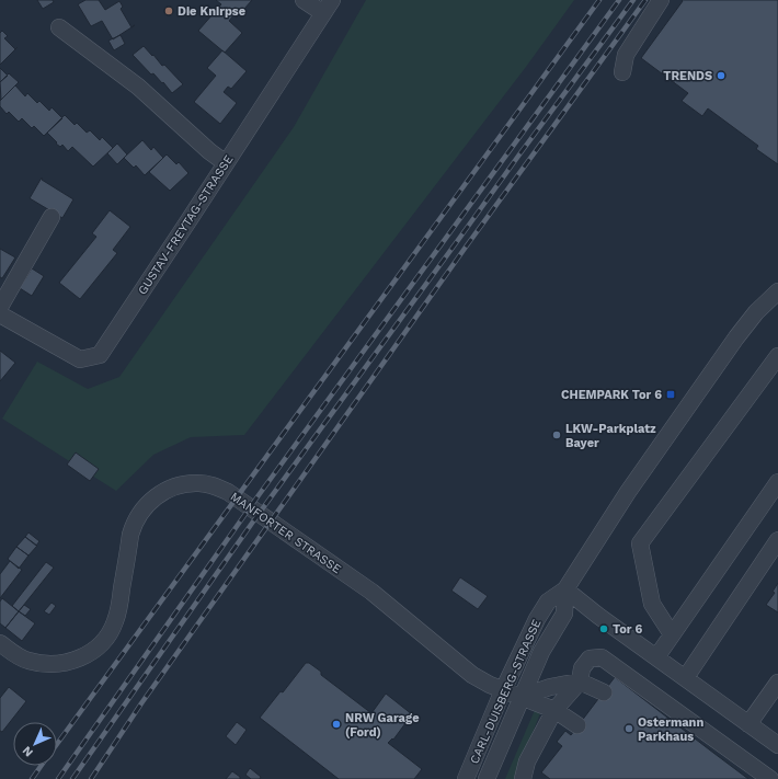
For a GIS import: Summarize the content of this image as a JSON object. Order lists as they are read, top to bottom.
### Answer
{
  "streets": {
    "street": ["GUSTAV-FREYTAG-STRASSE", "MANFORTER STRASSE", "CARL-DUISBERG-STRASSE"]
  },
  "crossings": [
    ["MANFORTER STRASSE", "CARL-DUISBERG-STRASSE"]
  ],
  "places": {
    "other": [
      "Die Knirpse",
      "TRENDS",
      "LKW-Parkplatz Bayer",
      "Tor 6",
      "NRW Garage (Ford)",
      "Ostermann Parkhaus"
    ],
    "transit": ["CHEMPARK Tor 6"]
  },
  "north": "bottom left"
}
